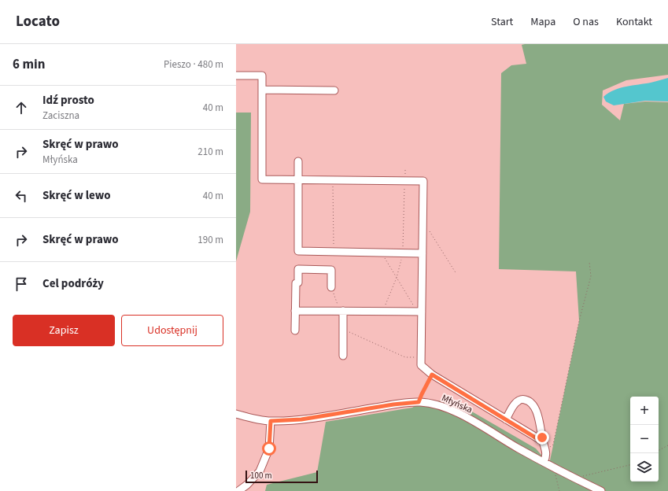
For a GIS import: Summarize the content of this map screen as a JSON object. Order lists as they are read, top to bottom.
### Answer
{
  "streets": {
    "street": ["Młyńska"]
  },
  "scale_bar": "100 m",
  "page": {
    "header": "Locato",
    "nav": [
      "Start",
      "Mapa",
      "O nas",
      "Kontakt"
    ],
    "heading": ["6 min", "Pieszo · 480 m"],
    "list": [
      ["Idź prosto", "Zaciszna", "40 m"],
      ["Skręć w prawo", "Młyńska", "210 m"],
      ["Skręć w lewo", "40 m"],
      ["Skręć w prawo", "190 m"],
      "Cel podróży"
    ],
    "buttons": ["Zapisz", "Udostępnij"],
    "map_buttons": ["+", "−"],
    "scale": "100 m"
  }
}
